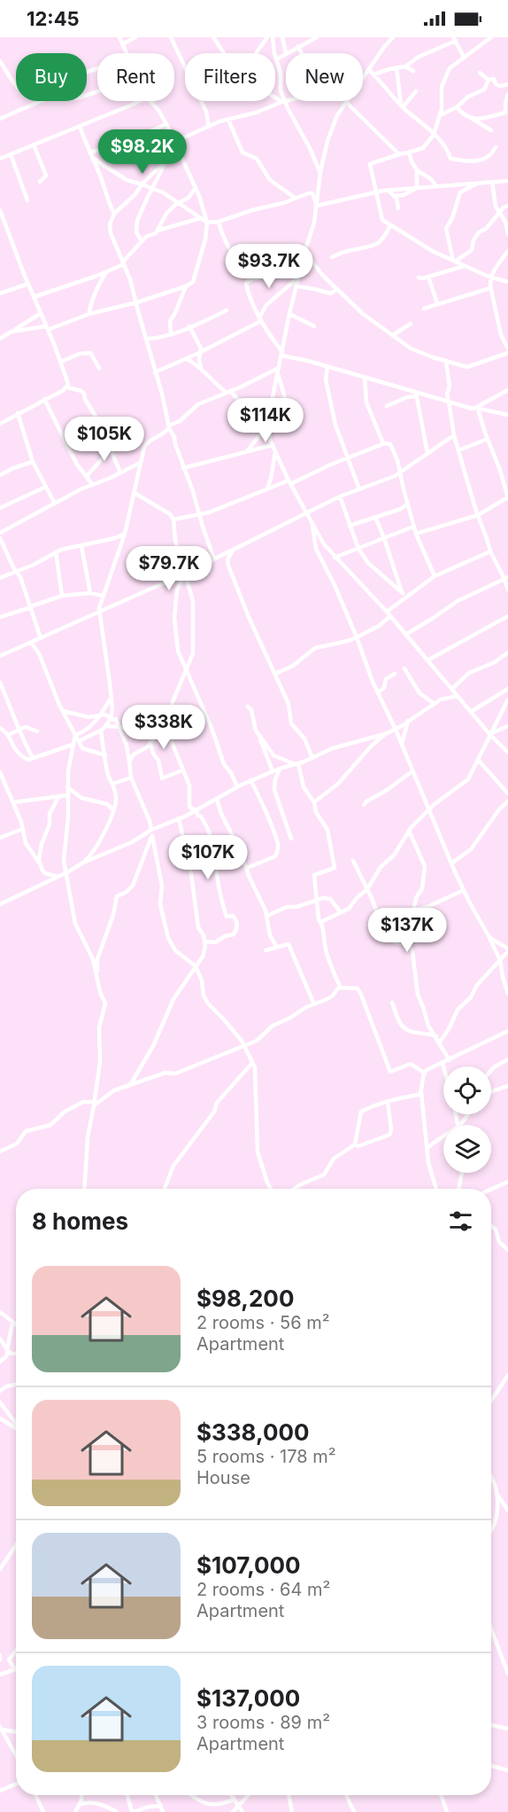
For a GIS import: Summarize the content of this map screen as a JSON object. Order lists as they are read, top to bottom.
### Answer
{
  "page": {
    "status": "12:45",
    "chip": [
      "Buy",
      "Rent",
      "Filters",
      "New"
    ],
    "price": [
      "$98.2K",
      "$93.7K",
      "$114K",
      "$105K",
      "$79.7K",
      "$338K",
      "$107K",
      "$137K"
    ],
    "heading": "8 homes",
    "list": [
      {
        "name": "$98,200",
        "note": "2 rooms · 56 m² · Apartment"
      },
      {
        "name": "$338,000",
        "note": "5 rooms · 178 m² · House"
      },
      {
        "name": "$107,000",
        "note": "2 rooms · 64 m² · Apartment"
      },
      {
        "name": "$137,000",
        "note": "3 rooms · 89 m² · Apartment"
      }
    ]
  }
}
